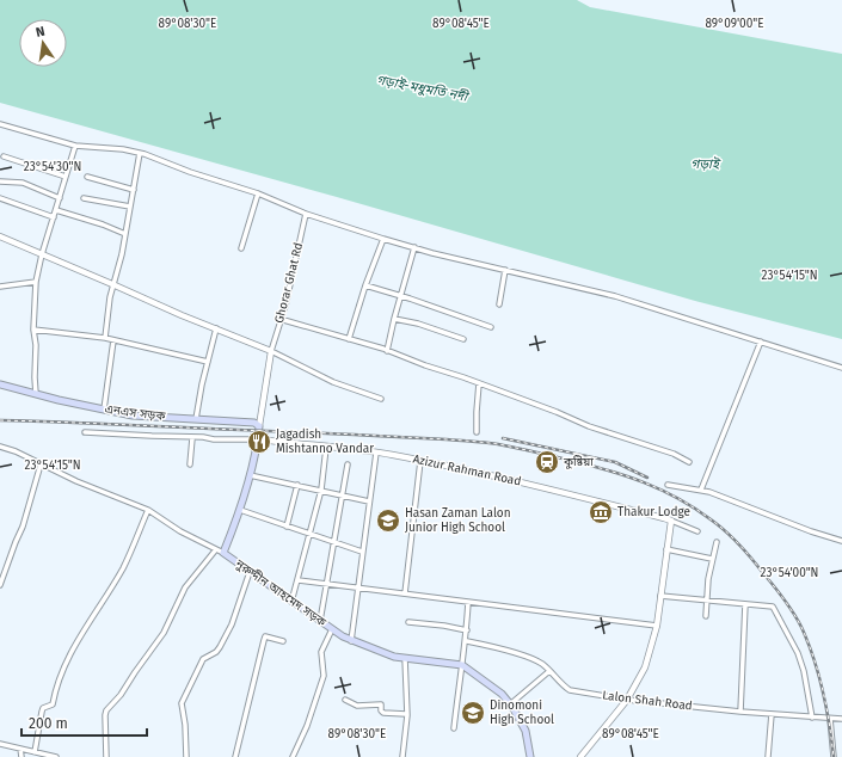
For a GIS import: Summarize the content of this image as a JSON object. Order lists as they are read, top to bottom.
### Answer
{
  "streets": {
    "main road": ["এনএস সড়ক", "নুরুদ্দীন আহমেদ সড়ক"],
    "street": ["Ghorar Ghat Rd", "Azizur Rahman Road", "Lalon Shah Road"]
  },
  "water": ["গড়াই-মধুমতি নদী", "গড়াই"],
  "places": {
    "restaurant": ["Jagadish Mishtanno Vandar"],
    "station": ["কুষ্টিয়া"],
    "museum": ["Thakur Lodge"],
    "school or university": ["Hasan Zaman Lalon Junior High School", "Dinomoni High School"]
  },
  "scale_bar": "200 m",
  "north": "top",
  "coordinates": [
    "89°08'30\"E",
    "89°08'45\"E",
    "89°09'00\"E",
    "23°54'30\"N",
    "23°54'15\"N",
    "23°54'00\"N"
  ]
}
